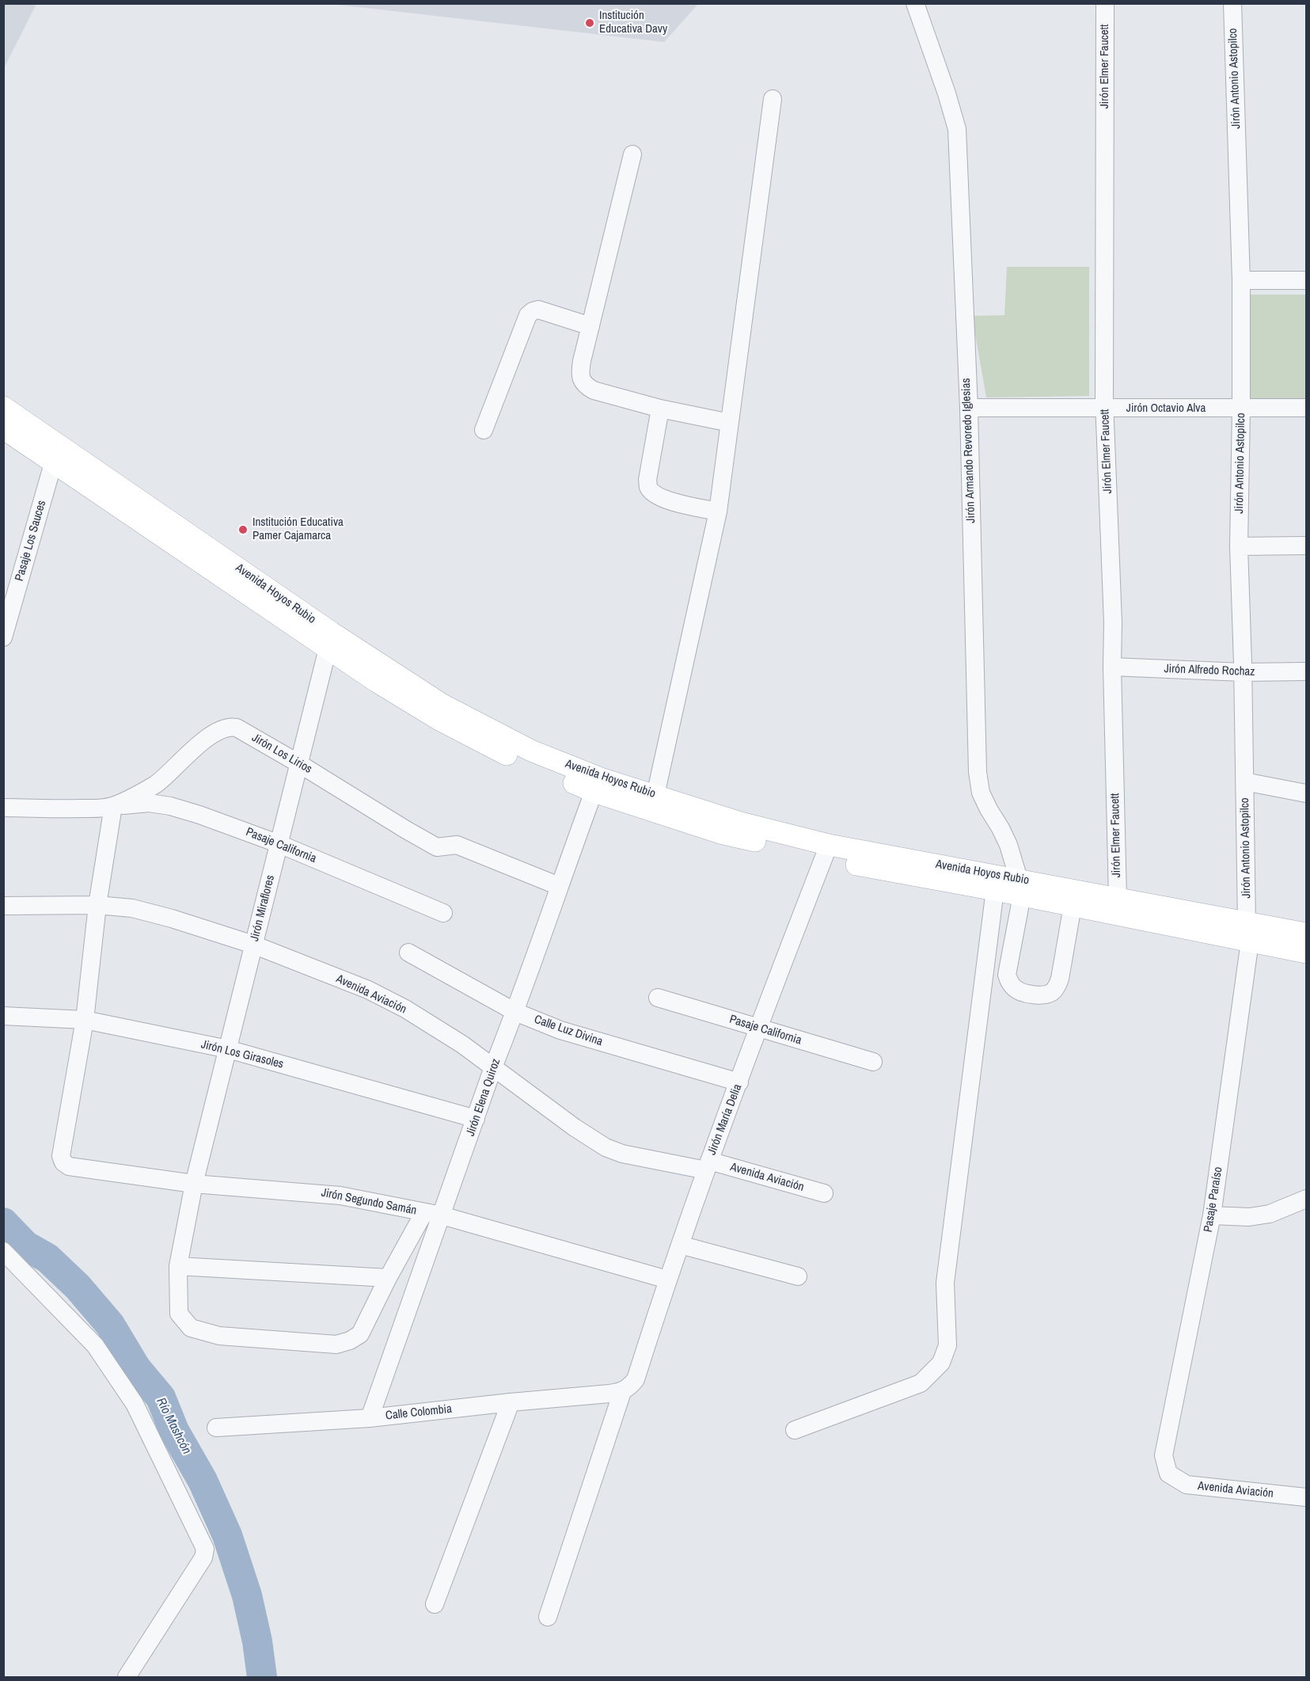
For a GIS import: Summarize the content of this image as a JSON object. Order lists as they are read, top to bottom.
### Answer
{
  "streets": {
    "main road": ["Avenida Hoyos Rubio"],
    "street": [
      "Jirón Elmer Faucett",
      "Jirón Antonio Astopilco",
      "Jirón Octavio Alva",
      "Jirón Armando Revoredo Iglesias",
      "Pasaje Los Sauces",
      "Jirón Alfredo Rochaz",
      "Jirón Los Lirios",
      "Pasaje California",
      "Jirón Miraflores",
      "Avenida Aviación",
      "Calle Luz Divina",
      "Jirón Los Girasoles",
      "Jirón Elena Quiroz",
      "Jirón María Delia",
      "Pasaje Paraíso",
      "Jirón Segundo Samán",
      "Calle Colombia"
    ]
  },
  "crossings": [
    ["Jirón Elmer Faucett", "Jirón Octavio Alva"],
    ["Jirón Elmer Faucett", "Avenida Hoyos Rubio"],
    ["Jirón Elmer Faucett", "Jirón Alfredo Rochaz"],
    ["Jirón Antonio Astopilco", "Jirón Octavio Alva"],
    ["Jirón Antonio Astopilco", "Avenida Hoyos Rubio"],
    ["Jirón Antonio Astopilco", "Jirón Alfredo Rochaz"],
    ["Jirón Antonio Astopilco", "Pasaje Paraíso"],
    ["Jirón Octavio Alva", "Jirón Armando Revoredo Iglesias"],
    ["Jirón Armando Revoredo Iglesias", "Avenida Hoyos Rubio"],
    ["Pasaje Los Sauces", "Avenida Hoyos Rubio"],
    ["Avenida Hoyos Rubio", "Jirón Miraflores"],
    ["Avenida Hoyos Rubio", "Jirón Elena Quiroz"],
    ["Avenida Hoyos Rubio", "Jirón María Delia"],
    ["Avenida Hoyos Rubio", "Pasaje Paraíso"],
    ["Jirón Los Lirios", "Pasaje California"],
    ["Jirón Los Lirios", "Jirón Miraflores"],
    ["Jirón Los Lirios", "Jirón Elena Quiroz"],
    ["Pasaje California", "Jirón Miraflores"],
    ["Pasaje California", "Jirón María Delia"],
    ["Jirón Miraflores", "Avenida Aviación"],
    ["Jirón Miraflores", "Jirón Los Girasoles"],
    ["Jirón Miraflores", "Jirón Segundo Samán"],
    ["Avenida Aviación", "Jirón Elena Quiroz"],
    ["Avenida Aviación", "Jirón María Delia"],
    ["Avenida Aviación", "Pasaje Paraíso"],
    ["Calle Luz Divina", "Jirón Elena Quiroz"],
    ["Calle Luz Divina", "Jirón María Delia"],
    ["Jirón Los Girasoles", "Jirón Elena Quiroz"],
    ["Jirón Los Girasoles", "Jirón Segundo Samán"],
    ["Jirón Elena Quiroz", "Jirón Segundo Samán"],
    ["Jirón Elena Quiroz", "Calle Colombia"],
    ["Jirón María Delia", "Jirón Segundo Samán"],
    ["Jirón María Delia", "Calle Colombia"]
  ],
  "water": ["Río Mashcón"],
  "places": ["Institución Educativa Davy", "Institución Educativa Pamer Cajamarca"]
}
